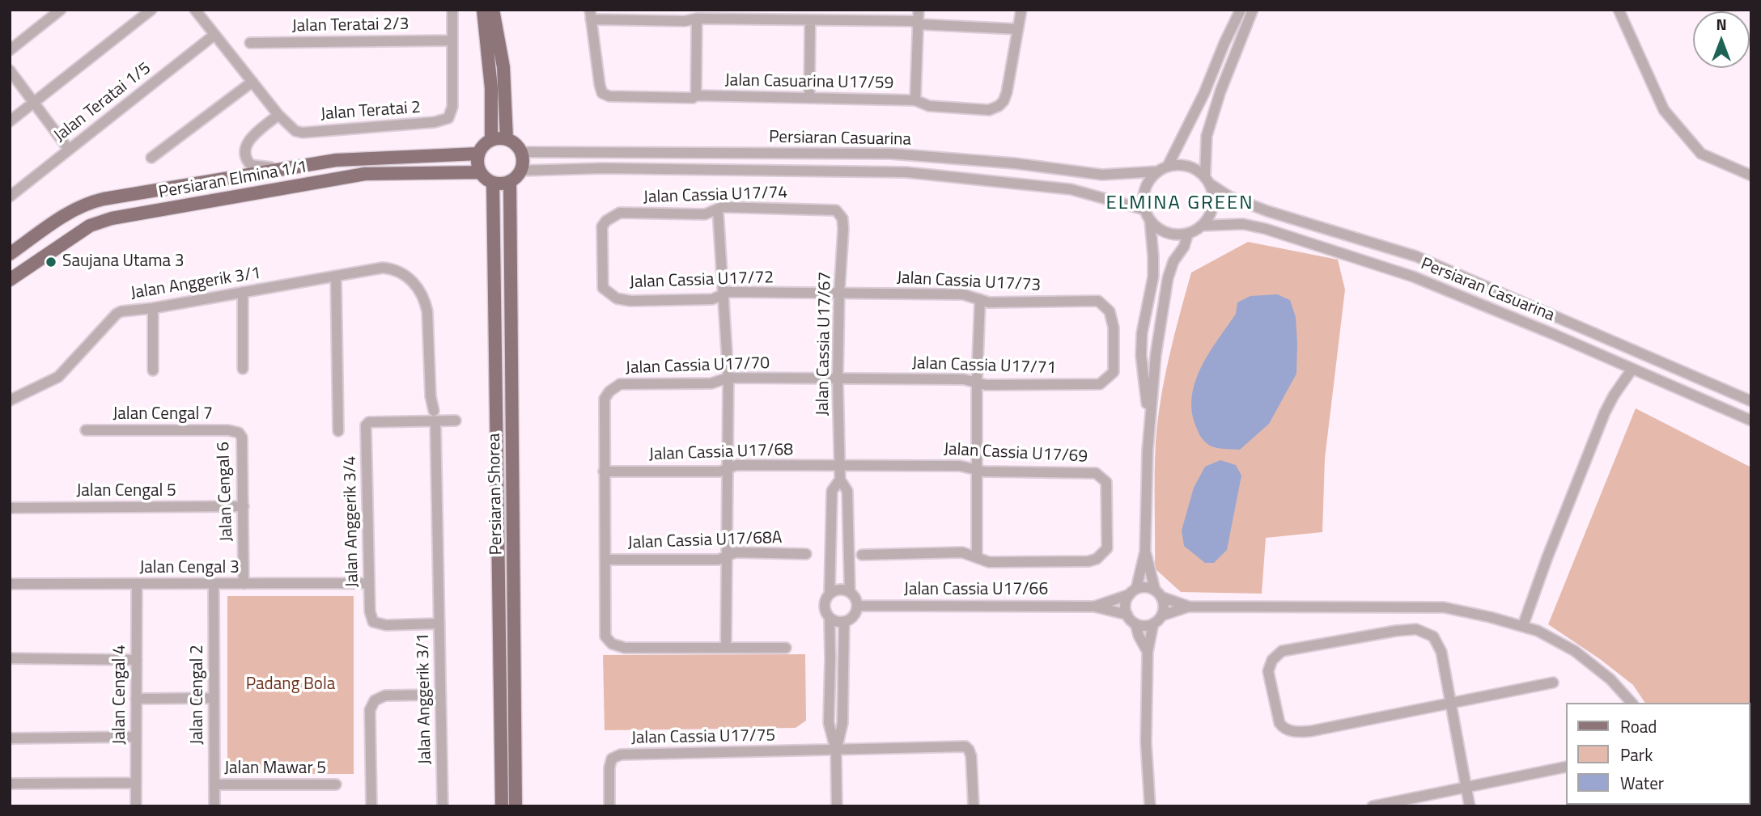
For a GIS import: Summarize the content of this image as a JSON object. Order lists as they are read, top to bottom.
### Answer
{
  "streets": {
    "main road": ["Persiaran Elmina 1/1", "Persiaran Shorea"],
    "street": [
      "Jalan Teratai 2/3",
      "Jalan Casuarina U17/59",
      "Jalan Teratai 1/5",
      "Jalan Teratai 2",
      "Persiaran Casuarina",
      "Jalan Cassia U17/74",
      "Jalan Cassia U17/72",
      "Jalan Cassia U17/73",
      "Jalan Anggerik 3/1",
      "Jalan Cassia U17/67",
      "Jalan Cassia U17/70",
      "Jalan Cassia U17/71",
      "Jalan Cengal 7",
      "Jalan Cassia U17/68",
      "Jalan Cassia U17/69",
      "Jalan Cengal 5",
      "Jalan Cengal 6",
      "Jalan Anggerik 3/4",
      "Jalan Cassia U17/68A",
      "Jalan Cengal 3",
      "Jalan Cassia U17/66",
      "Jalan Cengal 4",
      "Jalan Cengal 2",
      "Jalan Cassia U17/75",
      "Jalan Mawar 5"
    ]
  },
  "crossings": [
    ["Jalan Teratai 2/3", "Jalan Teratai 2"],
    ["Persiaran Casuarina", "Persiaran Elmina 1/1"],
    ["Persiaran Casuarina", "Persiaran Shorea"],
    ["Persiaran Elmina 1/1", "Persiaran Shorea"],
    ["Jalan Cassia U17/74", "Jalan Cassia U17/72"],
    ["Jalan Cassia U17/74", "Jalan Cassia U17/67"],
    ["Jalan Cassia U17/72", "Jalan Cassia U17/73"],
    ["Jalan Cassia U17/72", "Jalan Cassia U17/67"],
    ["Jalan Cassia U17/73", "Jalan Cassia U17/67"],
    ["Jalan Cassia U17/73", "Jalan Cassia U17/71"],
    ["Jalan Anggerik 3/1", "Jalan Anggerik 3/4"],
    ["Jalan Cassia U17/67", "Jalan Cassia U17/70"],
    ["Jalan Cassia U17/67", "Jalan Cassia U17/71"],
    ["Jalan Cassia U17/67", "Jalan Cassia U17/68"],
    ["Jalan Cassia U17/67", "Jalan Cassia U17/69"],
    ["Jalan Cassia U17/67", "Jalan Cassia U17/66"],
    ["Jalan Cassia U17/70", "Jalan Cassia U17/71"],
    ["Jalan Cassia U17/70", "Jalan Cassia U17/68"],
    ["Jalan Cassia U17/70", "Jalan Cassia U17/68A"],
    ["Jalan Cengal 7", "Jalan Cengal 6"],
    ["Jalan Cassia U17/68", "Jalan Cassia U17/69"],
    ["Jalan Cengal 5", "Jalan Cengal 6"],
    ["Jalan Cengal 6", "Jalan Cengal 3"],
    ["Jalan Anggerik 3/4", "Jalan Cengal 3"],
    ["Jalan Cengal 3", "Jalan Cengal 4"],
    ["Jalan Cengal 3", "Jalan Cengal 2"],
    ["Jalan Cengal 2", "Jalan Mawar 5"]
  ],
  "districts": ["ELMINA GREEN"],
  "parks": ["Padang Bola"],
  "places": ["Saujana Utama 3"],
  "legend": ["Road", "Park", "Water"],
  "north": "top"
}
